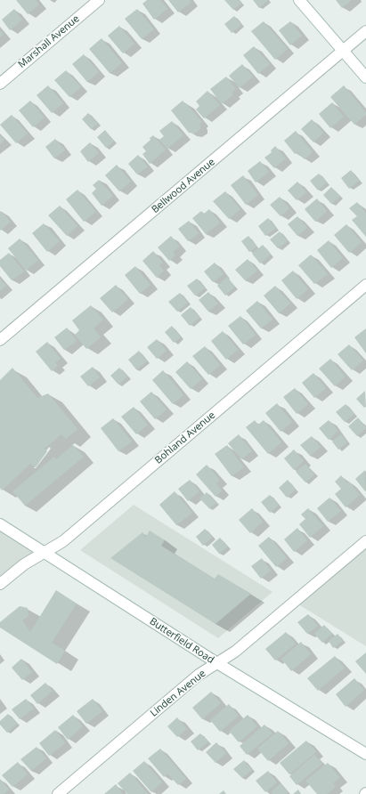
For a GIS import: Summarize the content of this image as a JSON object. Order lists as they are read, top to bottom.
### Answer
{
  "streets": {
    "street": [
      "Marshall Avenue",
      "Bellwood Avenue",
      "Bohland Avenue",
      "Butterfield Road",
      "Linden Avenue"
    ]
  },
  "crossings": [
    ["Bohland Avenue", "Butterfield Road"],
    ["Butterfield Road", "Linden Avenue"]
  ]
}
